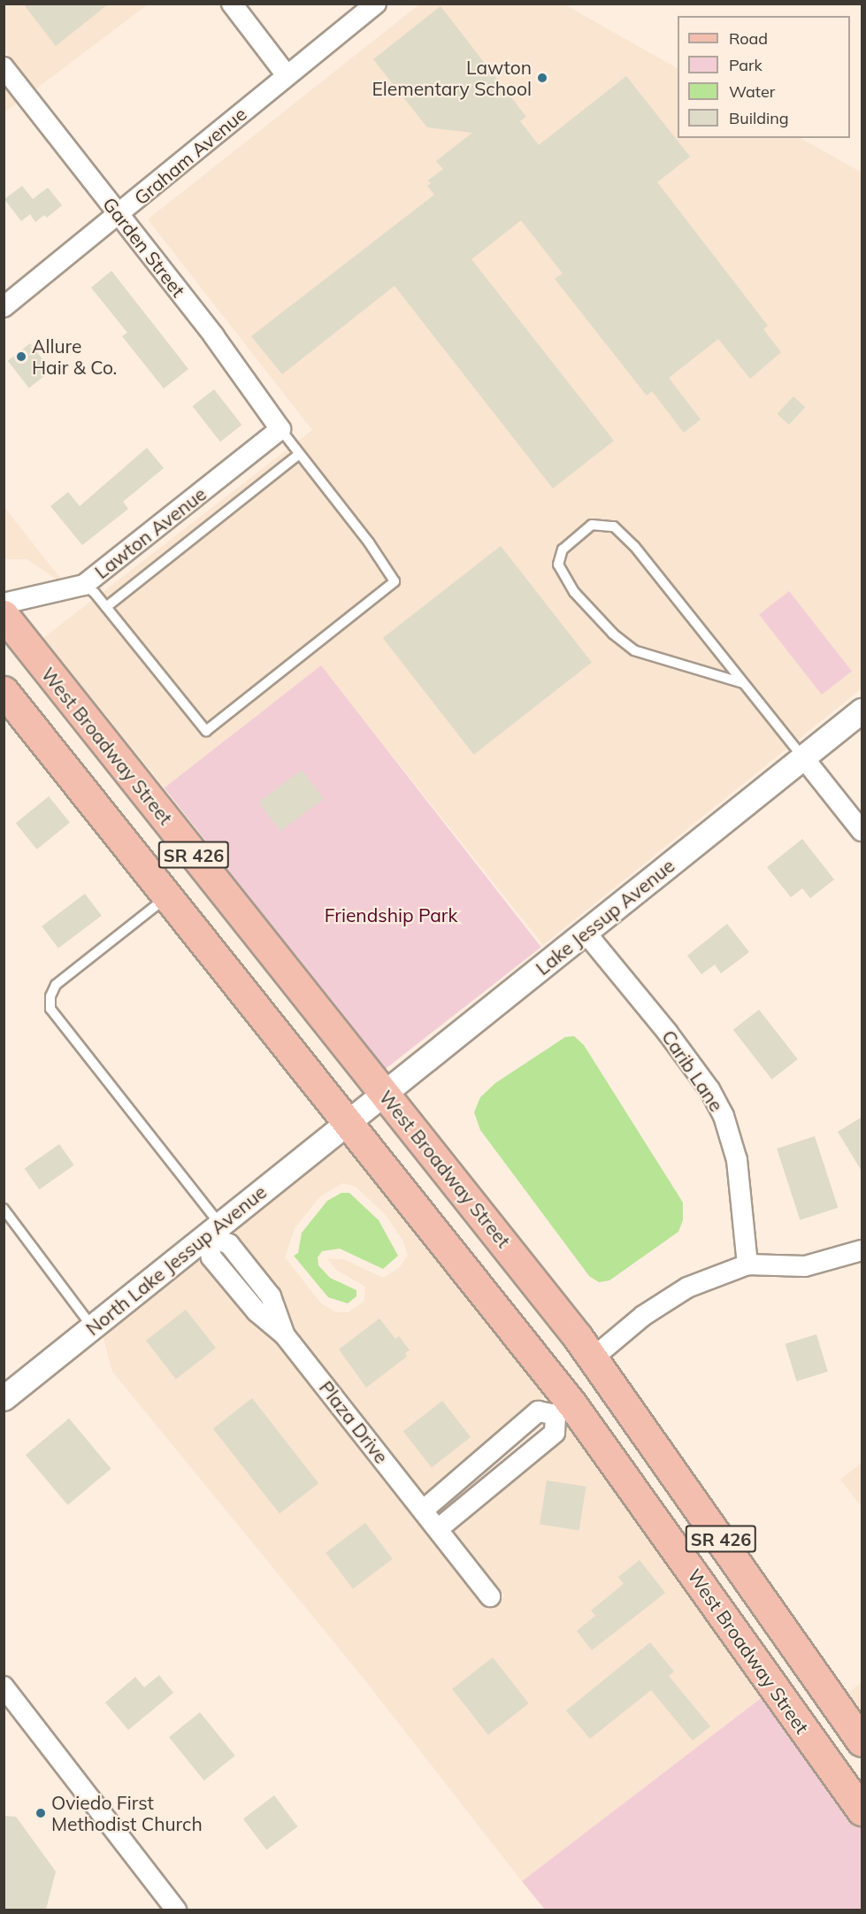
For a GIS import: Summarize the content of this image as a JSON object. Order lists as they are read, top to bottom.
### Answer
{
  "streets": {
    "main road": ["West Broadway Street", "SR 426"],
    "street": [
      "Graham Avenue",
      "Garden Street",
      "Lawton Avenue",
      "Lake Jessup Avenue",
      "Carib Lane",
      "North Lake Jessup Avenue",
      "Plaza Drive"
    ]
  },
  "crossings": [
    ["Graham Avenue", "Garden Street"],
    ["Garden Street", "Lawton Avenue"],
    ["West Broadway Street", "Lake Jessup Avenue"],
    ["West Broadway Street", "North Lake Jessup Avenue"],
    ["Lake Jessup Avenue", "Carib Lane"],
    ["Lake Jessup Avenue", "North Lake Jessup Avenue"],
    ["North Lake Jessup Avenue", "Plaza Drive"]
  ],
  "parks": ["Friendship Park"],
  "places": ["Lawton Elementary School", "Allure Hair & Co.", "Oviedo First Methodist Church"],
  "legend": [
    "Road",
    "Park",
    "Water",
    "Building"
  ]
}
